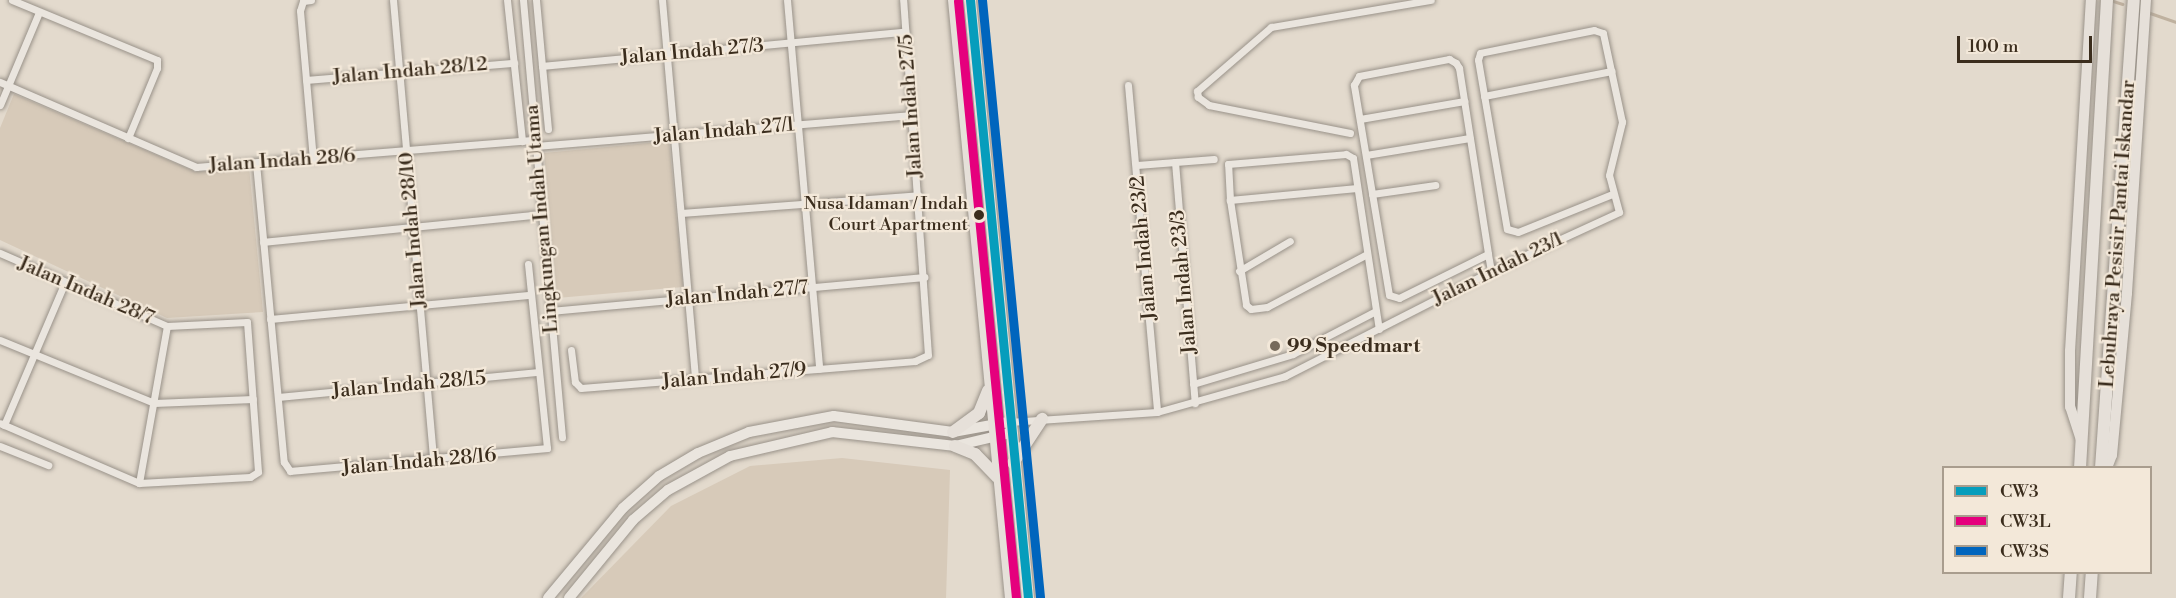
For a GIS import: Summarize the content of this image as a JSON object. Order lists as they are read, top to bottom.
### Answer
{
  "streets": {
    "highway": ["Lebuhraya Pesisir Pantai Iskandar"],
    "street": [
      "Jalan Indah 27/3",
      "Jalan Indah 28/12",
      "Jalan Indah 27/5",
      "Jalan Indah 27/1",
      "Jalan Indah 28/6",
      "Lingkungan Indah Utama",
      "Jalan Indah 28/10",
      "Jalan Indah 23/2",
      "Jalan Indah 23/1",
      "Jalan Indah 23/3",
      "Jalan Indah 28/7",
      "Jalan Indah 27/7",
      "Jalan Indah 27/9",
      "Jalan Indah 28/15",
      "Jalan Indah 28/16"
    ]
  },
  "crossings": [
    ["Jalan Indah 27/3", "Jalan Indah 27/5"],
    ["Jalan Indah 28/12", "Jalan Indah 28/10"],
    ["Jalan Indah 27/5", "Jalan Indah 27/1"],
    ["Jalan Indah 27/5", "Jalan Indah 27/7"],
    ["Jalan Indah 27/5", "Jalan Indah 27/9"],
    ["Jalan Indah 27/1", "Jalan Indah 28/6"],
    ["Jalan Indah 27/1", "Lingkungan Indah Utama"],
    ["Jalan Indah 28/6", "Lingkungan Indah Utama"],
    ["Jalan Indah 28/6", "Jalan Indah 28/10"],
    ["Lingkungan Indah Utama", "Jalan Indah 27/7"],
    ["Jalan Indah 28/10", "Jalan Indah 28/15"],
    ["Jalan Indah 28/10", "Jalan Indah 28/16"],
    ["Jalan Indah 23/2", "Jalan Indah 23/1"],
    ["Jalan Indah 23/1", "Jalan Indah 23/3"],
    ["Jalan Indah 28/15", "Jalan Indah 28/16"]
  ],
  "places": ["Nusa Idaman / Indah Court Apartment", "99 Speedmart"],
  "lines": ["transit line CW3", "transit line CW3S", "transit line CW3L"],
  "legend": ["CW3", "CW3L", "CW3S"],
  "scale_bar": "100 m"
}
